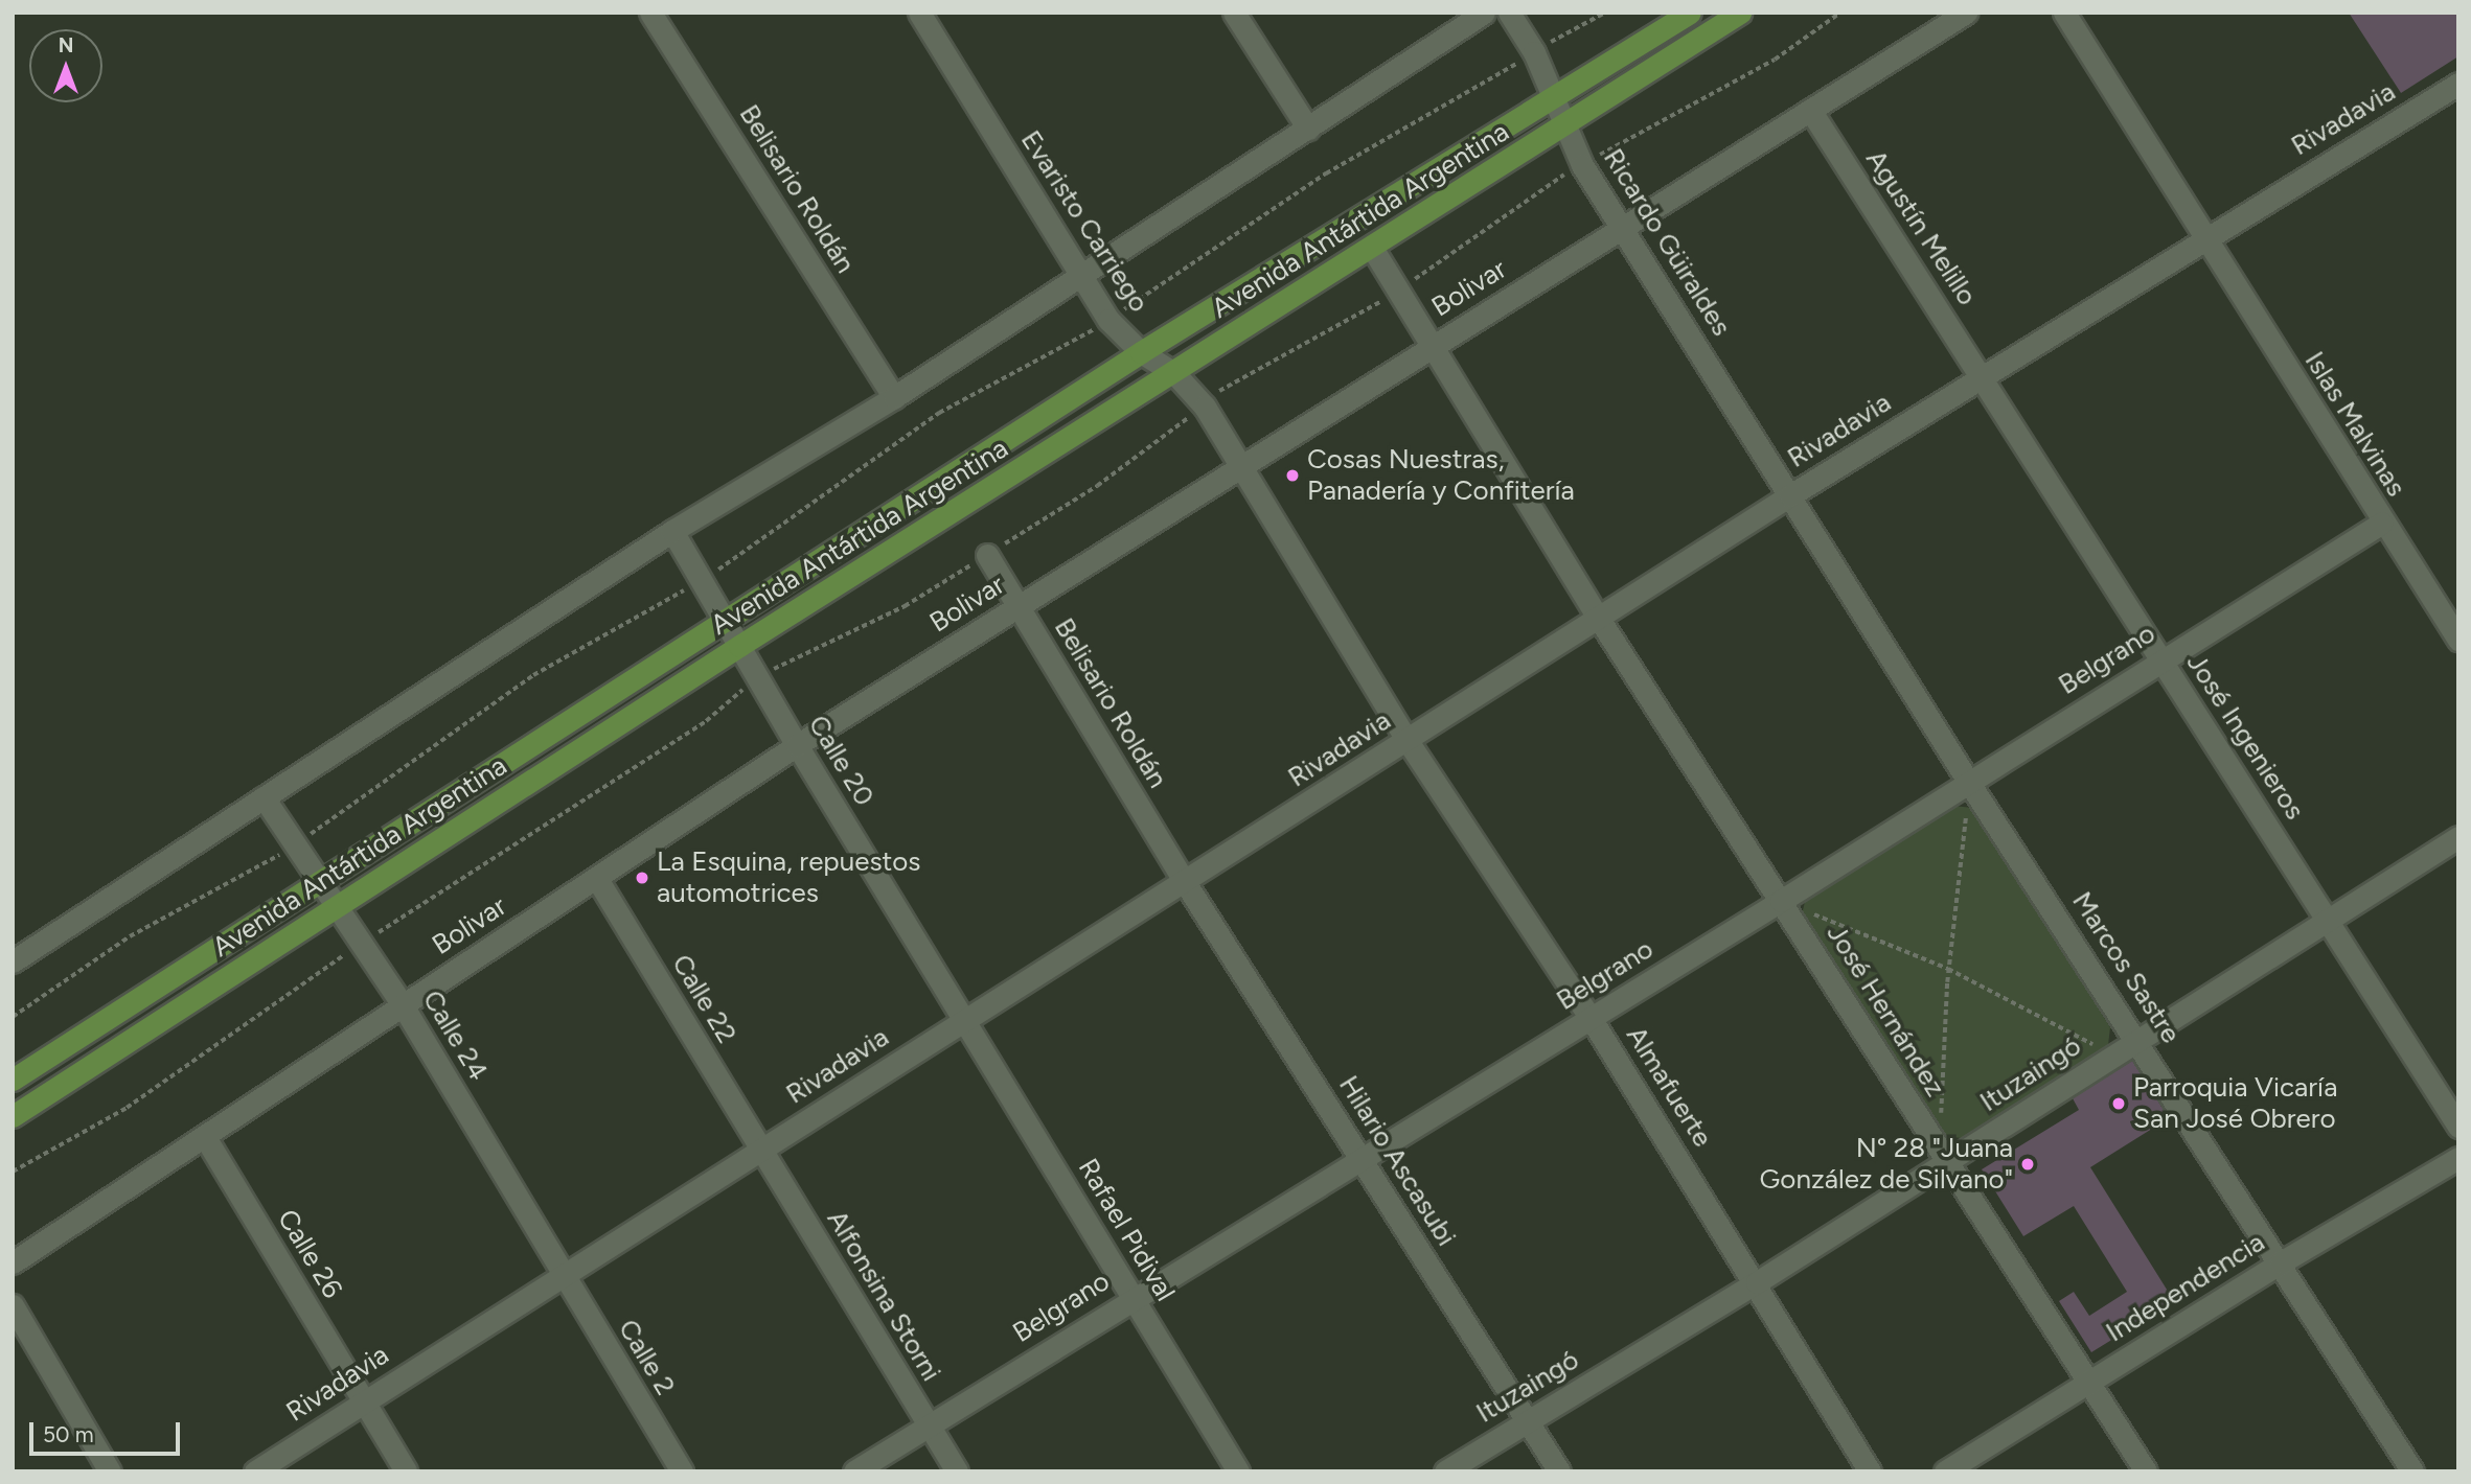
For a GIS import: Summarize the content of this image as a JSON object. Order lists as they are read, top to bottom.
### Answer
{
  "streets": {
    "main road": ["Avenida Antártida Argentina"],
    "street": [
      "Rivadavia",
      "Belisario Roldán",
      "Evaristo Carriego",
      "Agustín Melillo",
      "Ricardo Güiraldes",
      "Bolivar",
      "Islas Malvinas",
      "Belgrano",
      "José Ingenieros",
      "Calle 20",
      "Marcos Sastre",
      "Calle 22",
      "José Hernández",
      "Calle 24",
      "Ituzaingó",
      "Almafuerte",
      "Hilario Ascasubi",
      "Rafael Pidival",
      "Calle 26",
      "Independencia",
      "Alfonsina Storni",
      "Calle 2"
    ]
  },
  "crossings": [
    ["Rivadavia", "Belisario Roldán"],
    ["Rivadavia", "Evaristo Carriego"],
    ["Rivadavia", "Agustín Melillo"],
    ["Rivadavia", "Ricardo Güiraldes"],
    ["Rivadavia", "Islas Malvinas"],
    ["Rivadavia", "José Ingenieros"],
    ["Rivadavia", "Calle 20"],
    ["Rivadavia", "Marcos Sastre"],
    ["Rivadavia", "Calle 22"],
    ["Rivadavia", "José Hernández"],
    ["Rivadavia", "Calle 24"],
    ["Rivadavia", "Almafuerte"],
    ["Rivadavia", "Hilario Ascasubi"],
    ["Rivadavia", "Rafael Pidival"],
    ["Rivadavia", "Calle 26"],
    ["Rivadavia", "Alfonsina Storni"],
    ["Rivadavia", "Calle 2"],
    ["Belisario Roldán", "Bolivar"],
    ["Belisario Roldán", "Hilario Ascasubi"],
    ["Avenida Antártida Argentina", "Evaristo Carriego"],
    ["Avenida Antártida Argentina", "Ricardo Güiraldes"],
    ["Avenida Antártida Argentina", "Calle 20"],
    ["Avenida Antártida Argentina", "José Hernández"],
    ["Avenida Antártida Argentina", "Calle 24"],
    ["Evaristo Carriego", "Bolivar"],
    ["Evaristo Carriego", "Almafuerte"],
    ["Agustín Melillo", "Bolivar"],
    ["Agustín Melillo", "José Ingenieros"],
    ["Ricardo Güiraldes", "Bolivar"],
    ["Ricardo Güiraldes", "Marcos Sastre"],
    ["Bolivar", "Calle 20"],
    ["Bolivar", "Calle 22"],
    ["Bolivar", "José Hernández"],
    ["Bolivar", "Calle 24"],
    ["Bolivar", "Calle 26"],
    ["Islas Malvinas", "Belgrano"],
    ["Belgrano", "José Ingenieros"],
    ["Belgrano", "Marcos Sastre"],
    ["Belgrano", "José Hernández"],
    ["Belgrano", "Almafuerte"],
    ["Belgrano", "Hilario Ascasubi"],
    ["Belgrano", "Rafael Pidival"],
    ["Belgrano", "Alfonsina Storni"],
    ["José Ingenieros", "Ituzaingó"],
    ["Calle 20", "Rafael Pidival"],
    ["Marcos Sastre", "Ituzaingó"],
    ["Marcos Sastre", "Independencia"],
    ["Calle 22", "Alfonsina Storni"],
    ["José Hernández", "Ituzaingó"],
    ["José Hernández", "Independencia"],
    ["Calle 24", "Calle 2"],
    ["Ituzaingó", "Almafuerte"],
    ["Ituzaingó", "Hilario Ascasubi"]
  ],
  "places": [
    "Cosas Nuestras, Panadería y Confitería",
    "La Esquina, repuestos automotrices",
    "Parroquia Vicaría San José Obrero",
    "N° 28 \"Juana González de Silvano\""
  ],
  "scale_bar": "50 m",
  "north": "top"
}
